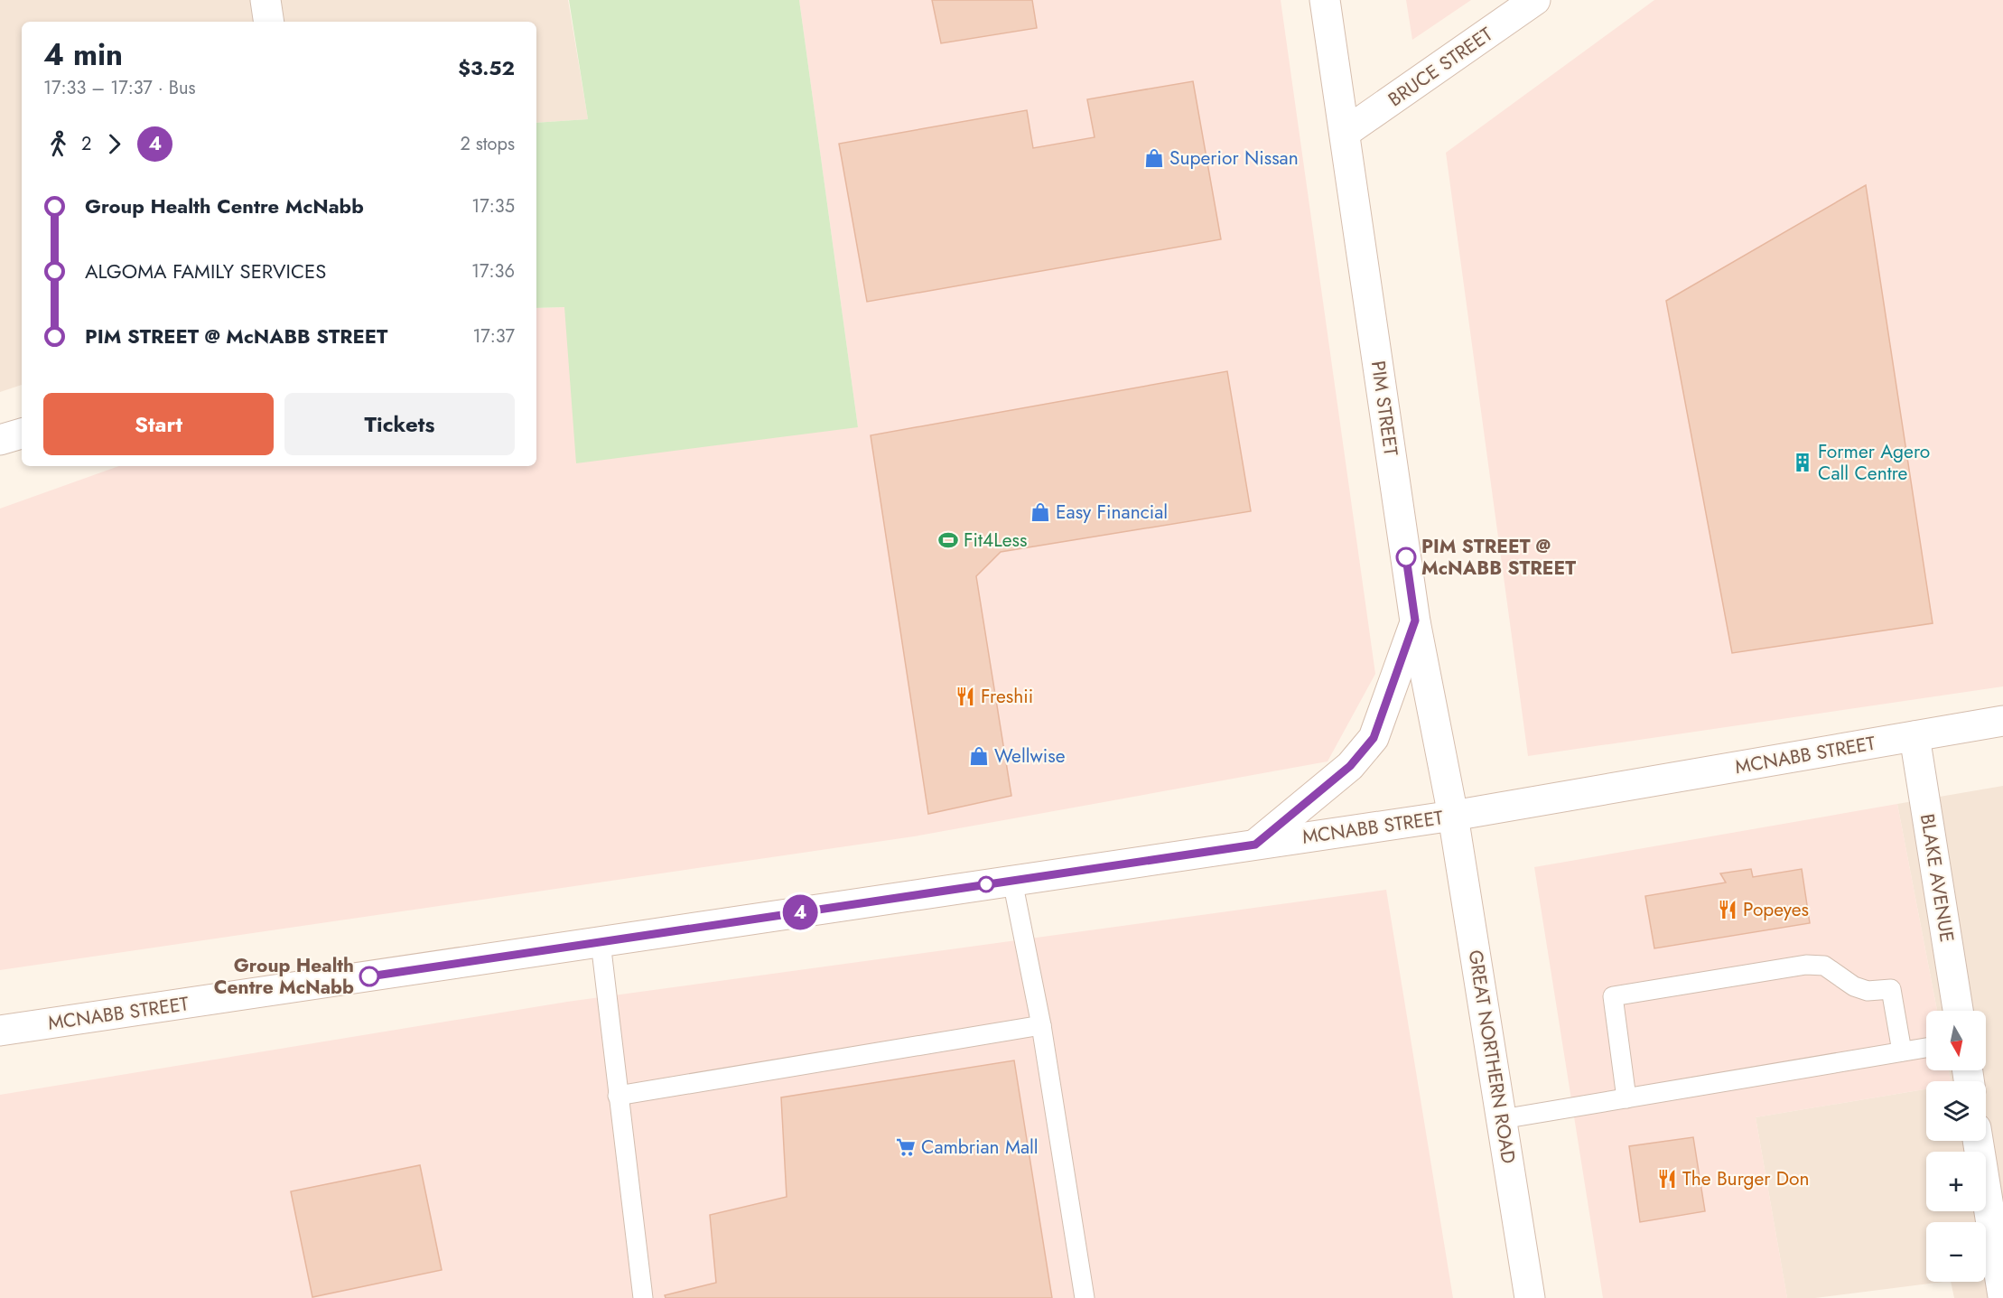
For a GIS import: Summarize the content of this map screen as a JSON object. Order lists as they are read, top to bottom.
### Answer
{
  "streets": {
    "main road": [
      "BRUCE STREET",
      "PIM STREET",
      "MCNABB STREET",
      "BLAKE AVENUE",
      "GREAT NORTHERN ROAD"
    ]
  },
  "crossings": [
    ["BRUCE STREET", "PIM STREET"],
    ["PIM STREET", "MCNABB STREET"],
    ["PIM STREET", "GREAT NORTHERN ROAD"],
    ["MCNABB STREET", "BLAKE AVENUE"],
    ["MCNABB STREET", "GREAT NORTHERN ROAD"]
  ],
  "places": {
    "shop": ["Superior Nissan", "Easy Financial", "Wellwise"],
    "building": ["Former Agero Call Centre"],
    "sports": ["Fit4Less"],
    "other": ["PIM STREET @ McNABB STREET", "Group Health Centre McNabb"],
    "restaurant": ["Freshii", "Popeyes", "The Burger Don"],
    "supermarket": ["Cambrian Mall"]
  },
  "lines": ["bus line 4"],
  "north": "bottom",
  "page": {
    "on_map": "4",
    "heading": ["4 min", "17:33 – 17:37 · Bus", "$3.52"],
    "legs": ["2", "4", "2 stops"],
    "list": [
      {
        "name": "Group Health Centre McNabb",
        "value": "17:35"
      },
      {
        "name": "ALGOMA FAMILY SERVICES",
        "value": "17:36"
      },
      {
        "name": "PIM STREET @ McNABB STREET",
        "value": "17:37"
      }
    ],
    "buttons": ["Start", "Tickets"],
    "map_buttons": ["+", "−"]
  }
}
